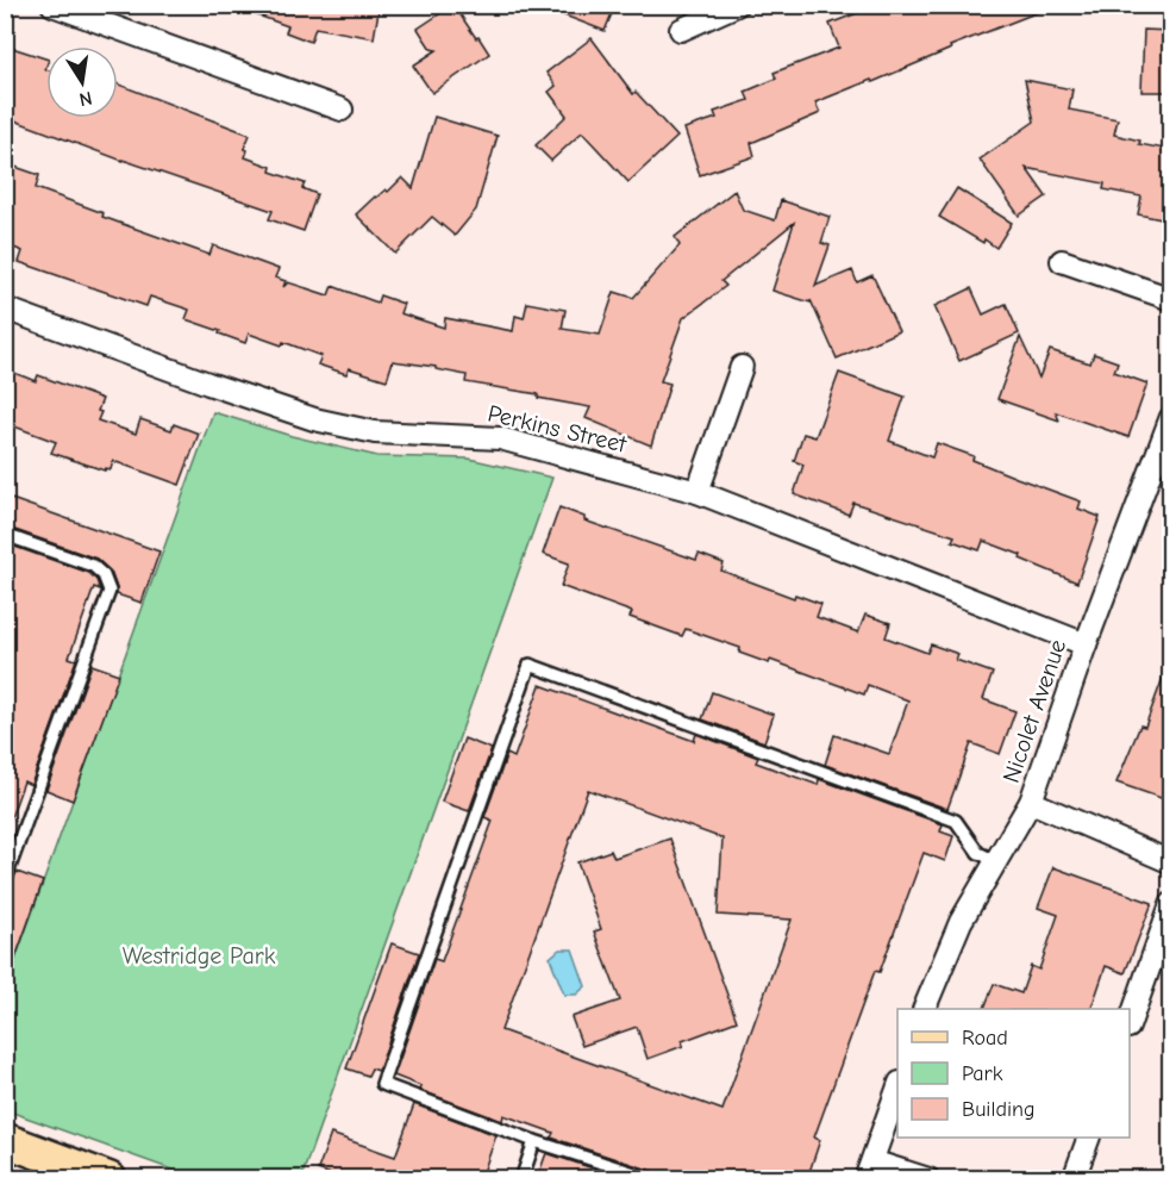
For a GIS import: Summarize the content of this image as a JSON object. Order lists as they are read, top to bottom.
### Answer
{
  "streets": {
    "street": ["Perkins Street", "Nicolet Avenue"]
  },
  "crossings": [
    ["Perkins Street", "Nicolet Avenue"]
  ],
  "parks": ["Westridge Park"],
  "legend": ["Road", "Park", "Building"],
  "north": "bottom"
}
